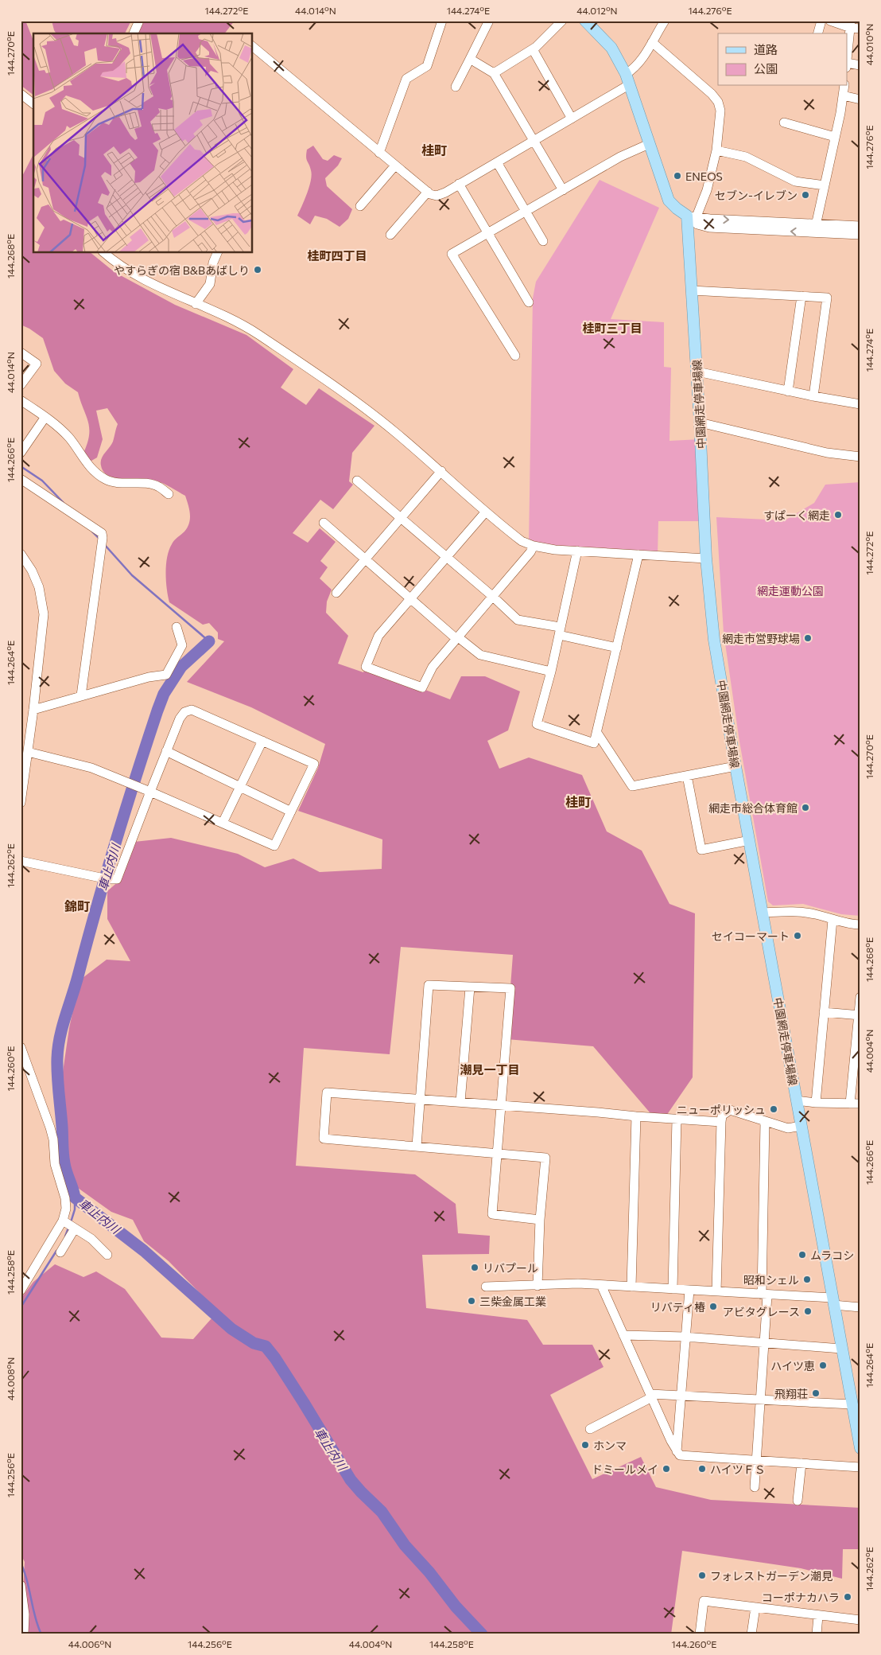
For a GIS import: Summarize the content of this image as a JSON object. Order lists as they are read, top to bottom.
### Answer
{
  "streets": {
    "main road": ["中園網走停車場線"]
  },
  "districts": [
    "桂町",
    "桂町四丁目",
    "桂町三丁目",
    "桂町",
    "錦町",
    "潮見一丁目"
  ],
  "water": ["車止内川"],
  "parks": ["網走運動公園"],
  "places": [
    "ENEOS",
    "セブン-イレブン",
    "やすらぎの宿 B&Bあばしり",
    "すぱーく網走",
    "網走市営野球場",
    "網走市総合体育館",
    "セイコーマート",
    "ニューポリッシュ",
    "ムラコシ",
    "リバプール",
    "昭和シェル",
    "三柴金属工業",
    "リバティ椿",
    "アビタグレース",
    "ハイツ恵",
    "飛翔荘",
    "ホンマ",
    "ドミールメイ",
    "ハイツＦＳ",
    "フォレストガーデン潮見",
    "コーポナカハラ"
  ],
  "legend": ["道路", "公園"],
  "coordinates": [
    "144.272°E",
    "44.014°N",
    "144.274°E",
    "44.012°N",
    "144.276°E",
    "44.010°N",
    "144.270°E",
    "144.268°E",
    "144.266°E",
    "144.264°E",
    "144.262°E",
    "44.004°N",
    "144.260°E",
    "144.258°E",
    "44.008°N",
    "144.256°E",
    "44.006°N"
  ]
}
